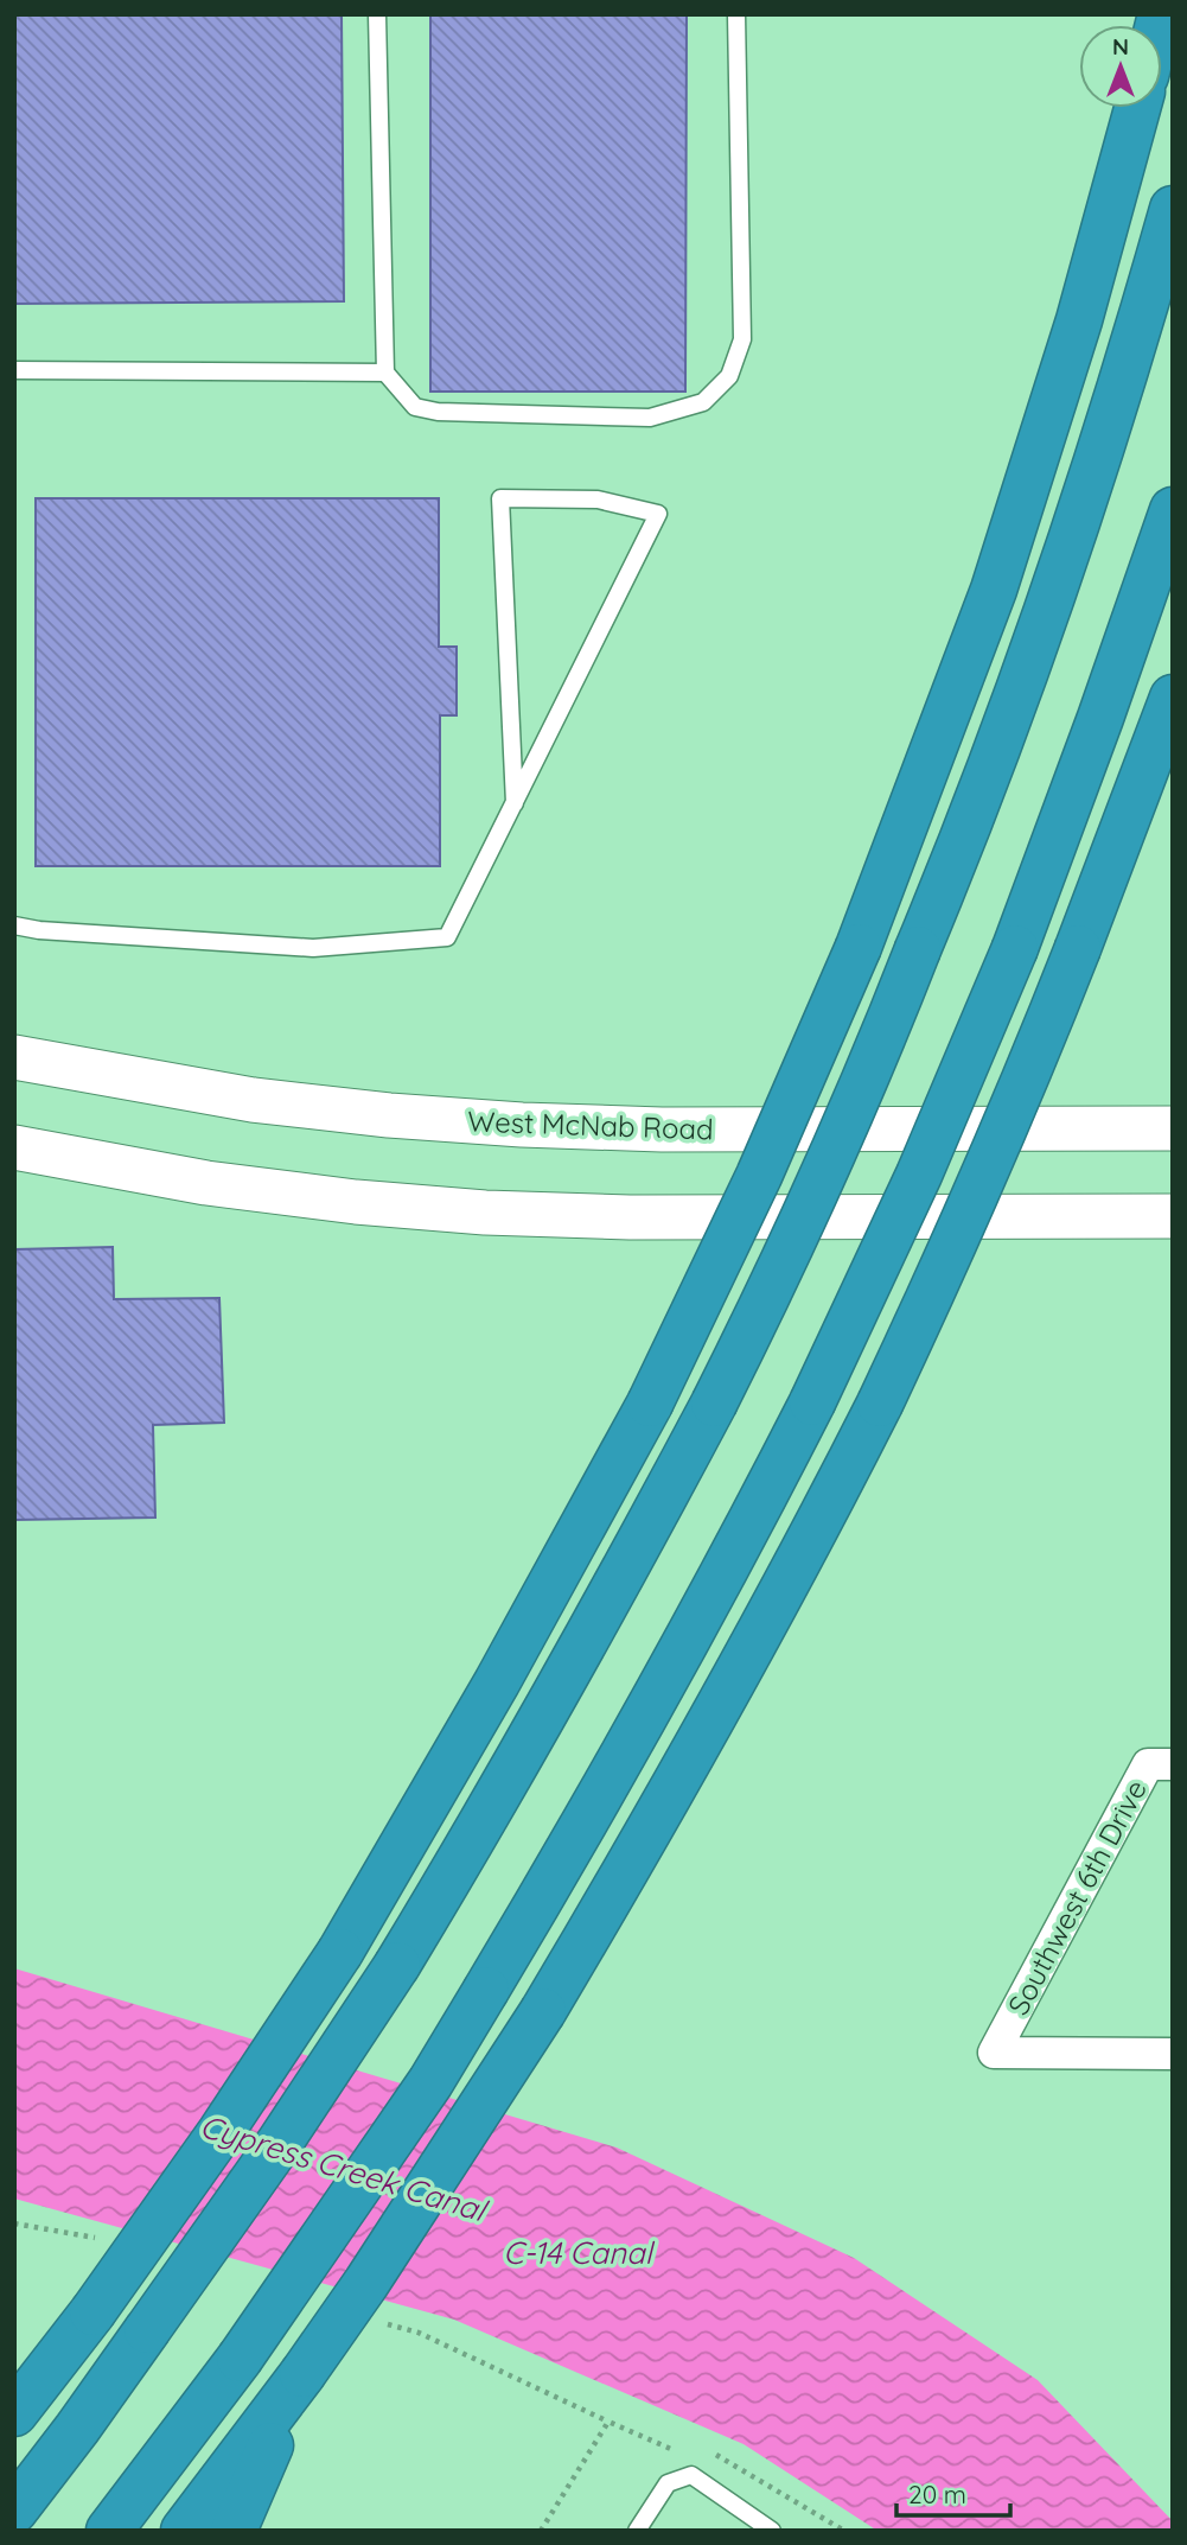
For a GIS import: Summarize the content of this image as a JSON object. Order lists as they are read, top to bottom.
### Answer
{
  "streets": {
    "main road": ["West McNab Road"],
    "street": ["Southwest 6th Drive"]
  },
  "water": ["Cypress Creek Canal", "C-14 Canal"],
  "scale_bar": "20 m",
  "north": "top"
}
